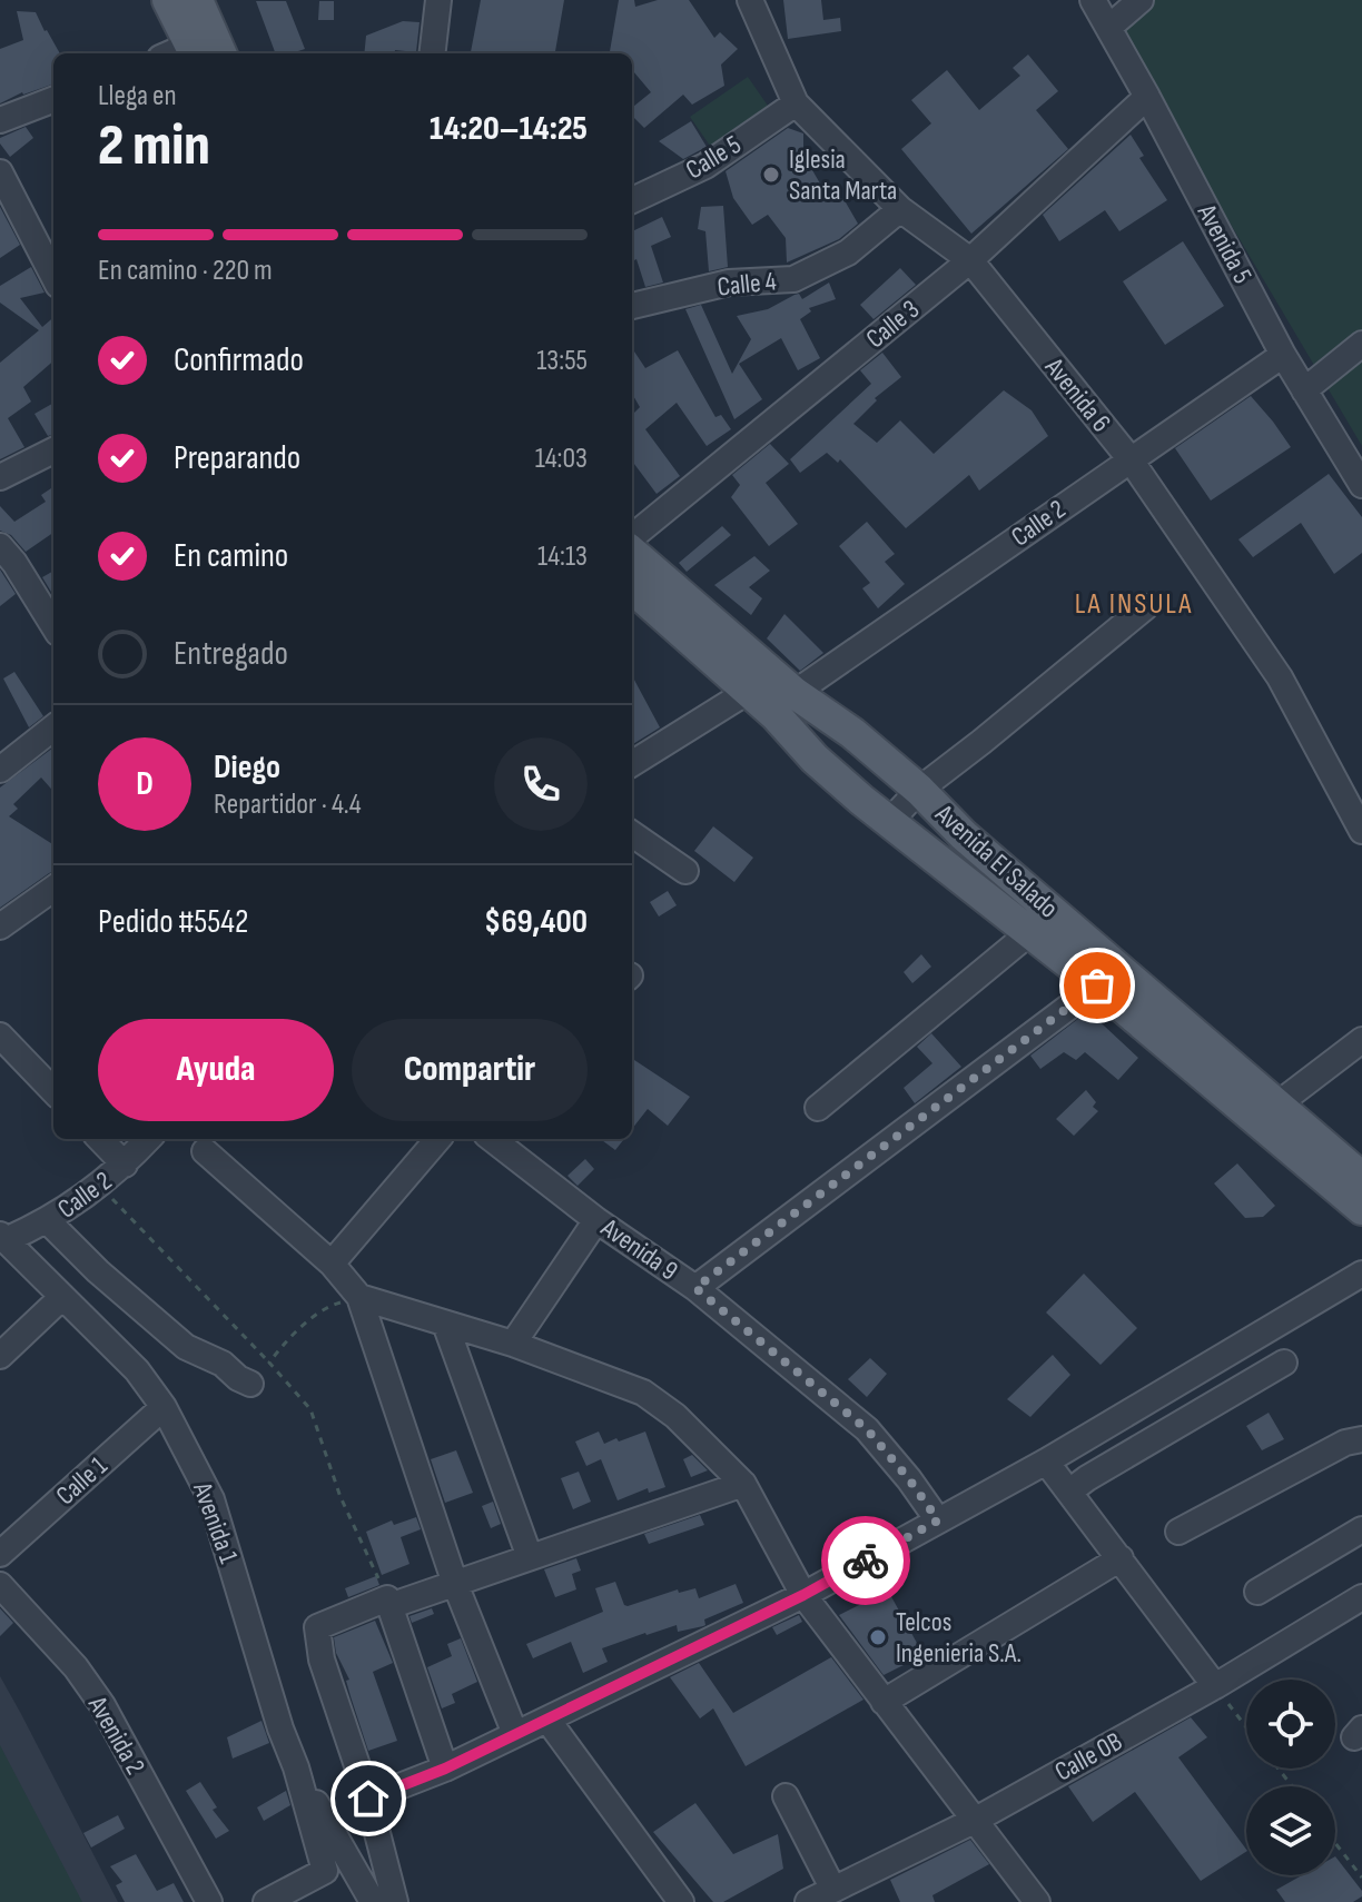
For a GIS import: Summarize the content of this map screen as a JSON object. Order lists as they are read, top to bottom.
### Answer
{
  "streets": {
    "main road": ["Avenida El Salado"],
    "street": [
      "Calle 5",
      "Avenida 5",
      "Calle 4",
      "Calle 3",
      "Avenida 6",
      "Calle 2",
      "Avenida 9",
      "Calle 1",
      "Avenida 1",
      "Avenida 2",
      "Calle 0B"
    ]
  },
  "crossings": [
    ["Calle 5", "Avenida 6"],
    ["Avenida 5", "Calle 3"],
    ["Avenida 5", "Calle 2"],
    ["Calle 4", "Avenida 6"],
    ["Calle 3", "Avenida 6"],
    ["Avenida 6", "Calle 2"],
    ["Calle 2", "Avenida El Salado"],
    ["Calle 2", "Avenida 1"],
    ["Calle 1", "Avenida 1"]
  ],
  "districts": ["LA INSULA"],
  "places": ["Iglesia Santa Marta", "Telcos Ingenieria S.A."],
  "page": {
    "heading": ["2 min", "Llega en", "14:20–14:25"],
    "panel": [
      "Diego",
      "Repartidor · 4.4",
      "Pedido #5542",
      "$69,400"
    ],
    "bar": "En camino · 220 m",
    "list": [
      ["Confirmado", "13:55"],
      ["Preparando", "14:03"],
      ["En camino", "14:13"],
      "Entregado"
    ],
    "round": "D",
    "buttons": ["Ayuda", "Compartir"]
  }
}
